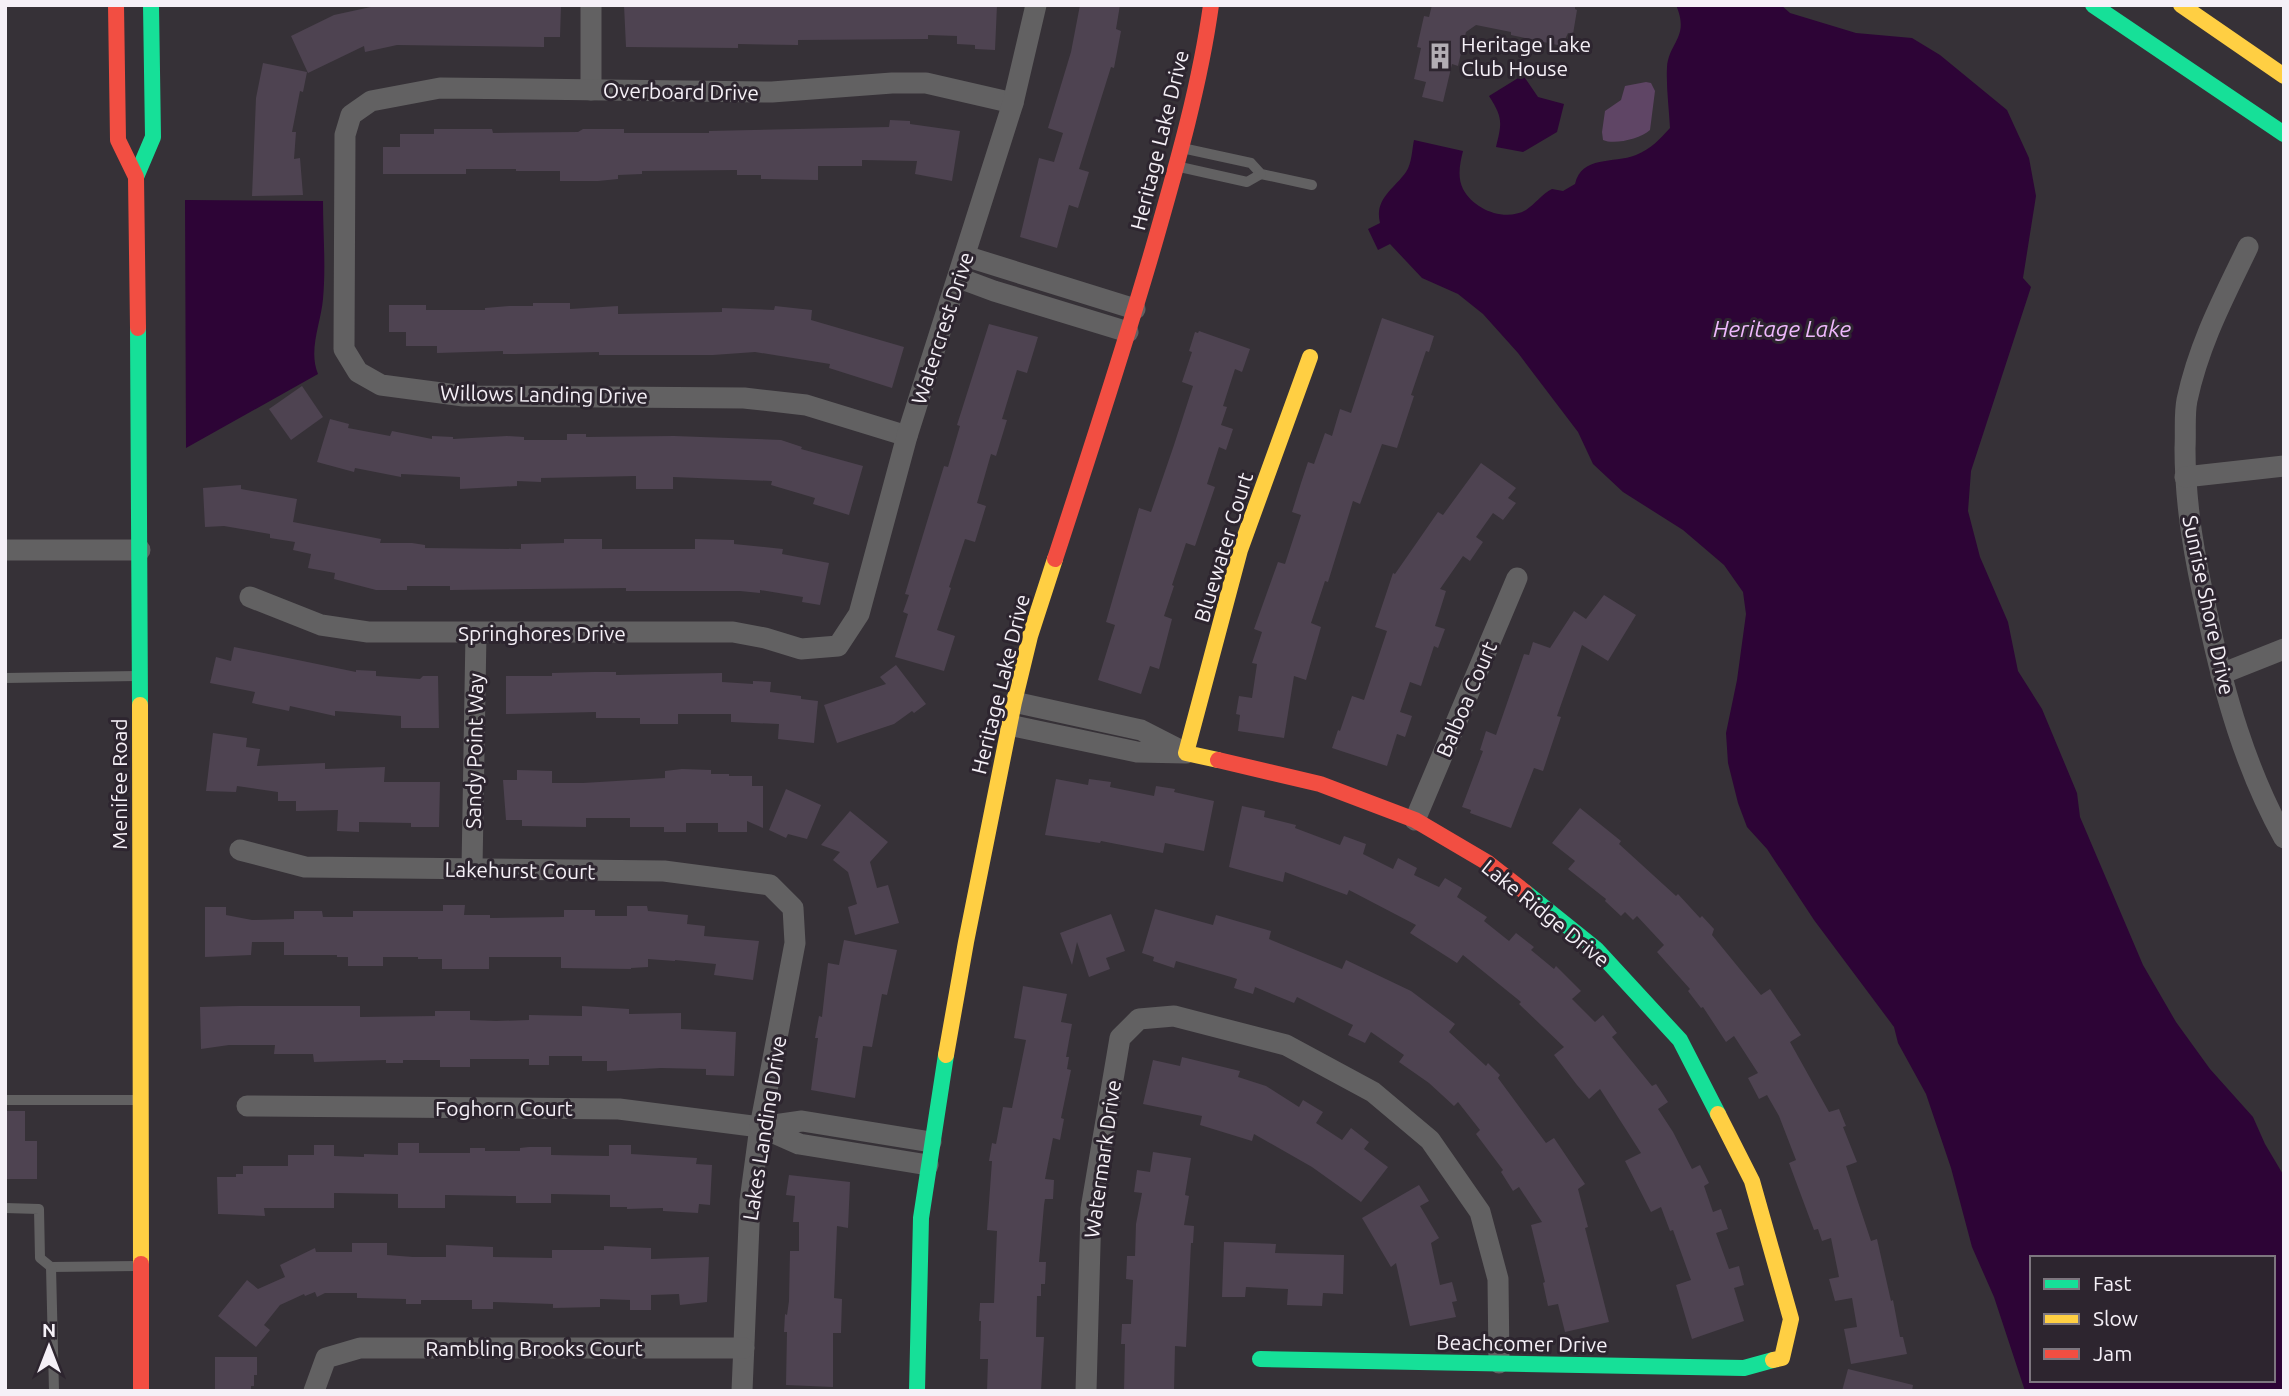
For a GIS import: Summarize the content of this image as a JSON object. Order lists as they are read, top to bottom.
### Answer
{
  "streets": {
    "street": [
      "Overboard Drive",
      "Heritage Lake Drive",
      "Watercrest Drive",
      "Willows Landing Drive",
      "Bluewater Court",
      "Sunrise Shore Drive",
      "Springhores Drive",
      "Balboa Court",
      "Sandy Point Way",
      "Menifee Road",
      "Lakehurst Court",
      "Lake Ridge Drive",
      "Foghorn Court",
      "Lakes Landing Drive",
      "Watermark Drive",
      "Beachcomer Drive",
      "Rambling Brooks Court"
    ]
  },
  "crossings": [
    ["Overboard Drive", "Watercrest Drive"],
    ["Overboard Drive", "Willows Landing Drive"],
    ["Heritage Lake Drive", "Lake Ridge Drive"],
    ["Watercrest Drive", "Willows Landing Drive"],
    ["Watercrest Drive", "Springhores Drive"],
    ["Bluewater Court", "Lake Ridge Drive"],
    ["Springhores Drive", "Sandy Point Way"],
    ["Balboa Court", "Lake Ridge Drive"],
    ["Sandy Point Way", "Lakehurst Court"],
    ["Lakehurst Court", "Lakes Landing Drive"],
    ["Lake Ridge Drive", "Beachcomer Drive"],
    ["Foghorn Court", "Lakes Landing Drive"],
    ["Lakes Landing Drive", "Rambling Brooks Court"],
    ["Watermark Drive", "Beachcomer Drive"]
  ],
  "water": ["Heritage Lake"],
  "places": {
    "building": ["Heritage Lake Club House"]
  },
  "legend": ["Fast", "Slow", "Jam"],
  "north": "top"
}
